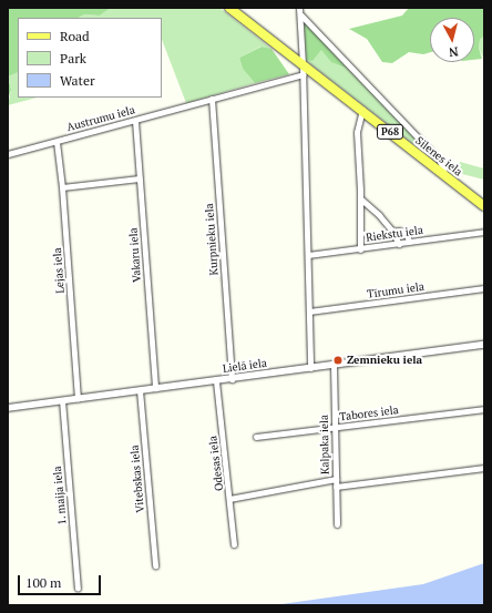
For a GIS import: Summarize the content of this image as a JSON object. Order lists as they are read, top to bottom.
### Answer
{
  "streets": {
    "main road": ["P68", "Silenes iela"],
    "street": [
      "Austrumu iela",
      "Riekstu iela",
      "Kurpnieku iela",
      "Vakaru iela",
      "Lejas iela",
      "Tīrumu iela",
      "Lielā iela",
      "Tabores iela",
      "Kalpaka iela",
      "Odesas iela",
      "Vitebskas iela",
      "1. maija iela"
    ]
  },
  "crossings": [
    ["Austrumu iela", "Kurpnieku iela"],
    ["Austrumu iela", "Vakaru iela"],
    ["Austrumu iela", "Lejas iela"],
    ["P68", "Silenes iela"],
    ["Kurpnieku iela", "Lielā iela"],
    ["Vakaru iela", "Lielā iela"],
    ["Lejas iela", "Lielā iela"],
    ["Lielā iela", "Kalpaka iela"],
    ["Lielā iela", "Odesas iela"],
    ["Lielā iela", "Vitebskas iela"],
    ["Lielā iela", "1. maija iela"],
    ["Tabores iela", "Kalpaka iela"]
  ],
  "places": ["Zemnieku iela"],
  "legend": ["Road", "Park", "Water"],
  "scale_bar": "100 m",
  "north": "bottom"
}
